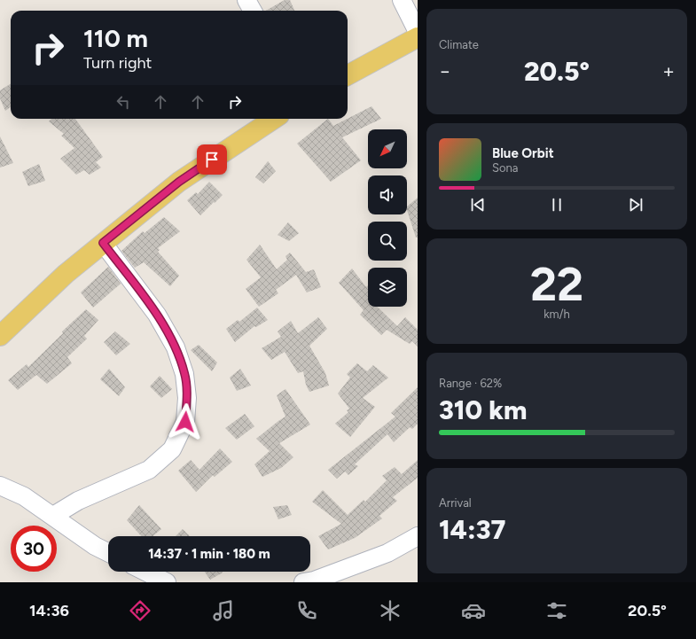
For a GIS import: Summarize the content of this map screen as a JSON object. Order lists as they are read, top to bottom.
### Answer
{
  "north": "bottom left",
  "page": {
    "tile": [
      "Climate",
      ["22", "km/h"],
      ["Range · 62%", "310 km"],
      ["Arrival", "14:37"]
    ],
    "turn": ["110 m", "Turn right"],
    "heat": ["−", "20.5°", "+"],
    "song": ["Blue Orbit", "Sona"],
    "limit": "30",
    "trip": "14:37 · 1 min · 180 m",
    "tabs": ["14:36", "20.5°"]
  }
}
